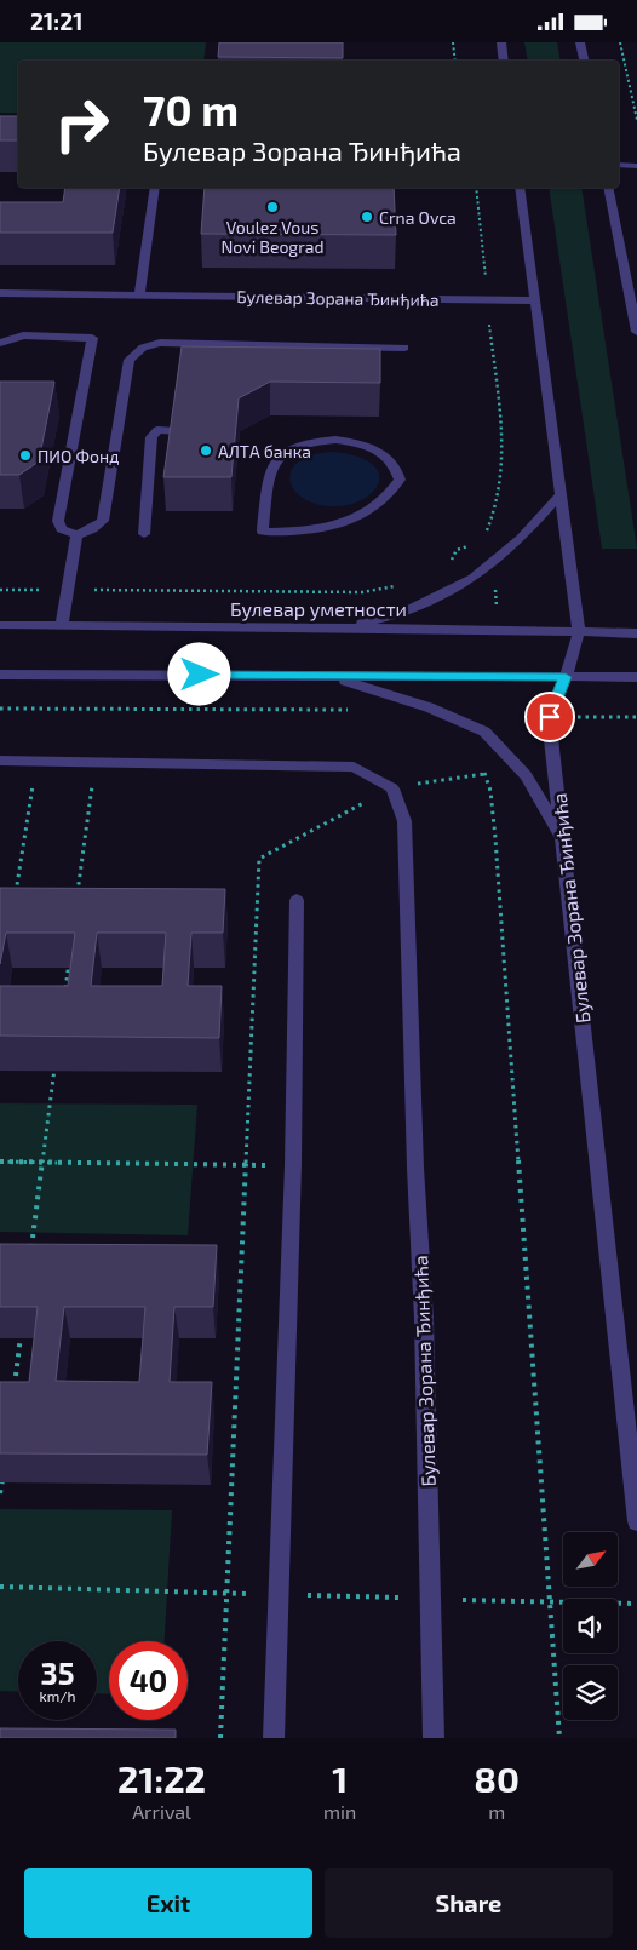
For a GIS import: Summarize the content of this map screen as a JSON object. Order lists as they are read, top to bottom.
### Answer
{
  "streets": {
    "street": ["Булевар Зорана Ђинђића", "Булевар уметности"]
  },
  "crossings": [
    ["Булевар Зорана Ђинђића", "Булевар уметности"]
  ],
  "places": [
    "Voulez Vous Novi Beograd",
    "Crna Ovca",
    "АЛТА банка",
    "ПИО Фонд"
  ],
  "north": "top right",
  "page": {
    "status": "21:21",
    "turn": ["70 m", "Булевар Зорана Ђинђића"],
    "speed": "35 km/h",
    "limit": "40",
    "eta": [
      "21:22",
      "Arrival",
      "1",
      "min",
      "80",
      "m"
    ],
    "buttons": ["Exit", "Share"]
  }
}
